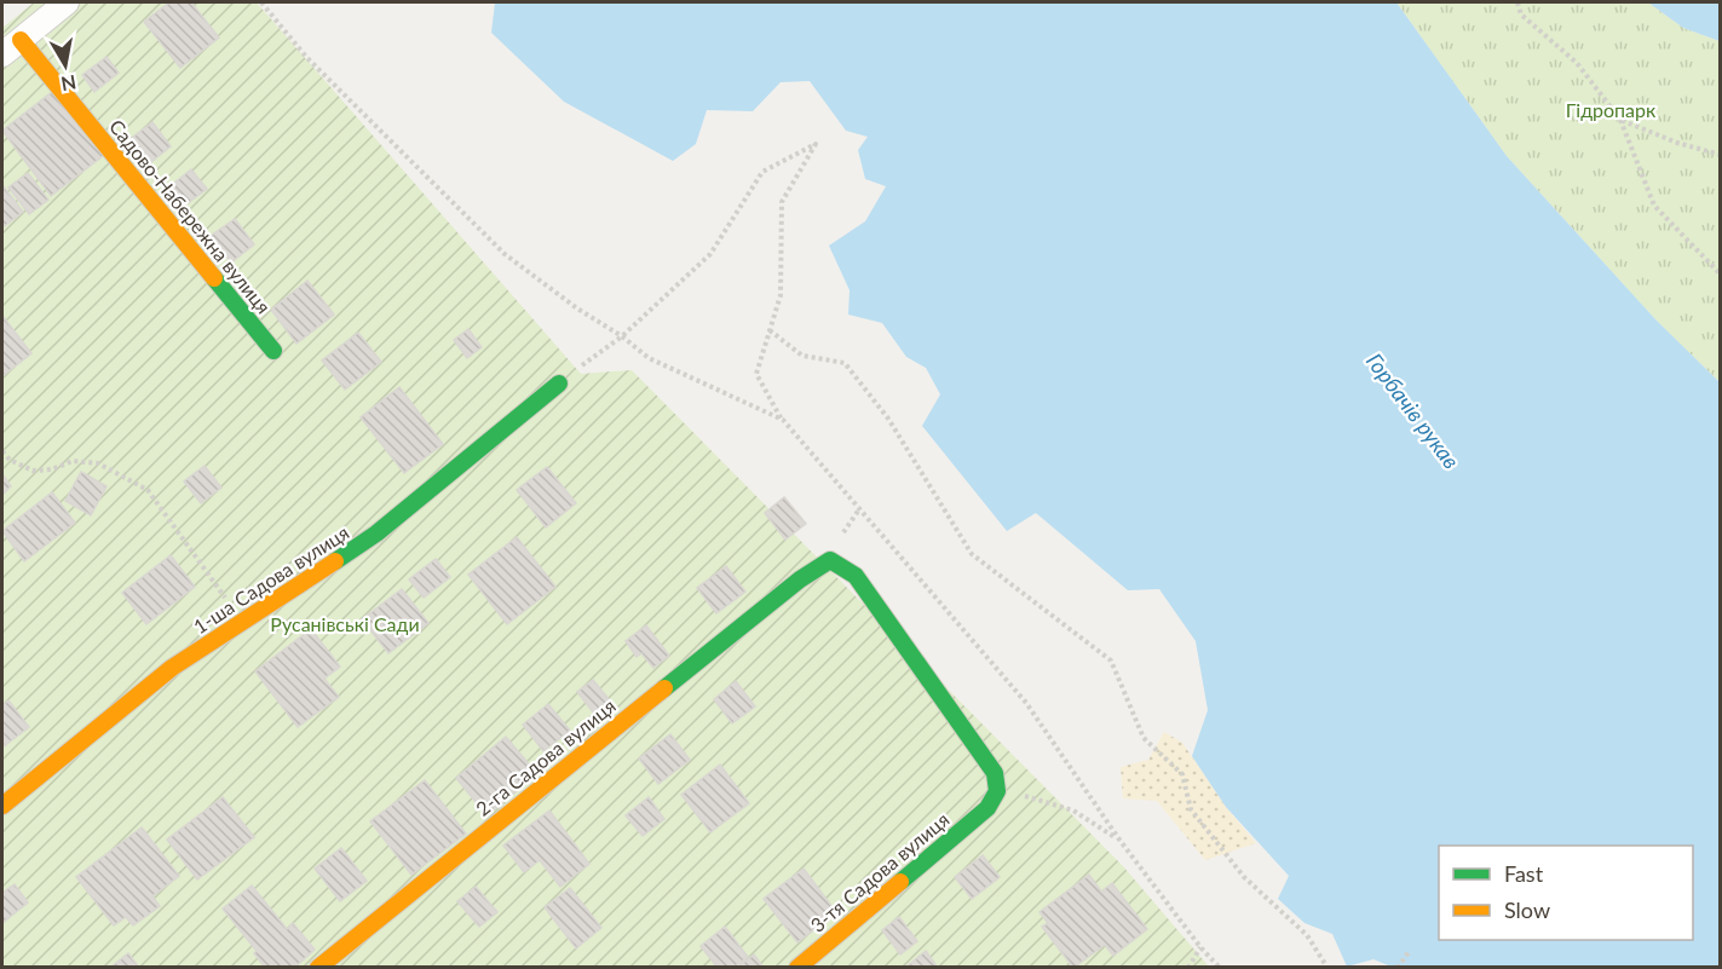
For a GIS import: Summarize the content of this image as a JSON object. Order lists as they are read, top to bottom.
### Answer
{
  "streets": {
    "street": [
      "Садово-Набережна вулиця",
      "1-ша Садова вулиця",
      "2-га Садова вулиця",
      "3-тя Садова вулиця"
    ]
  },
  "crossings": [
    ["2-га Садова вулиця", "3-тя Садова вулиця"]
  ],
  "water": ["Горбачів рукав"],
  "parks": ["Гідропарк", "Русанівські Сади"],
  "legend": ["Fast", "Slow"],
  "north": "bottom"
}
